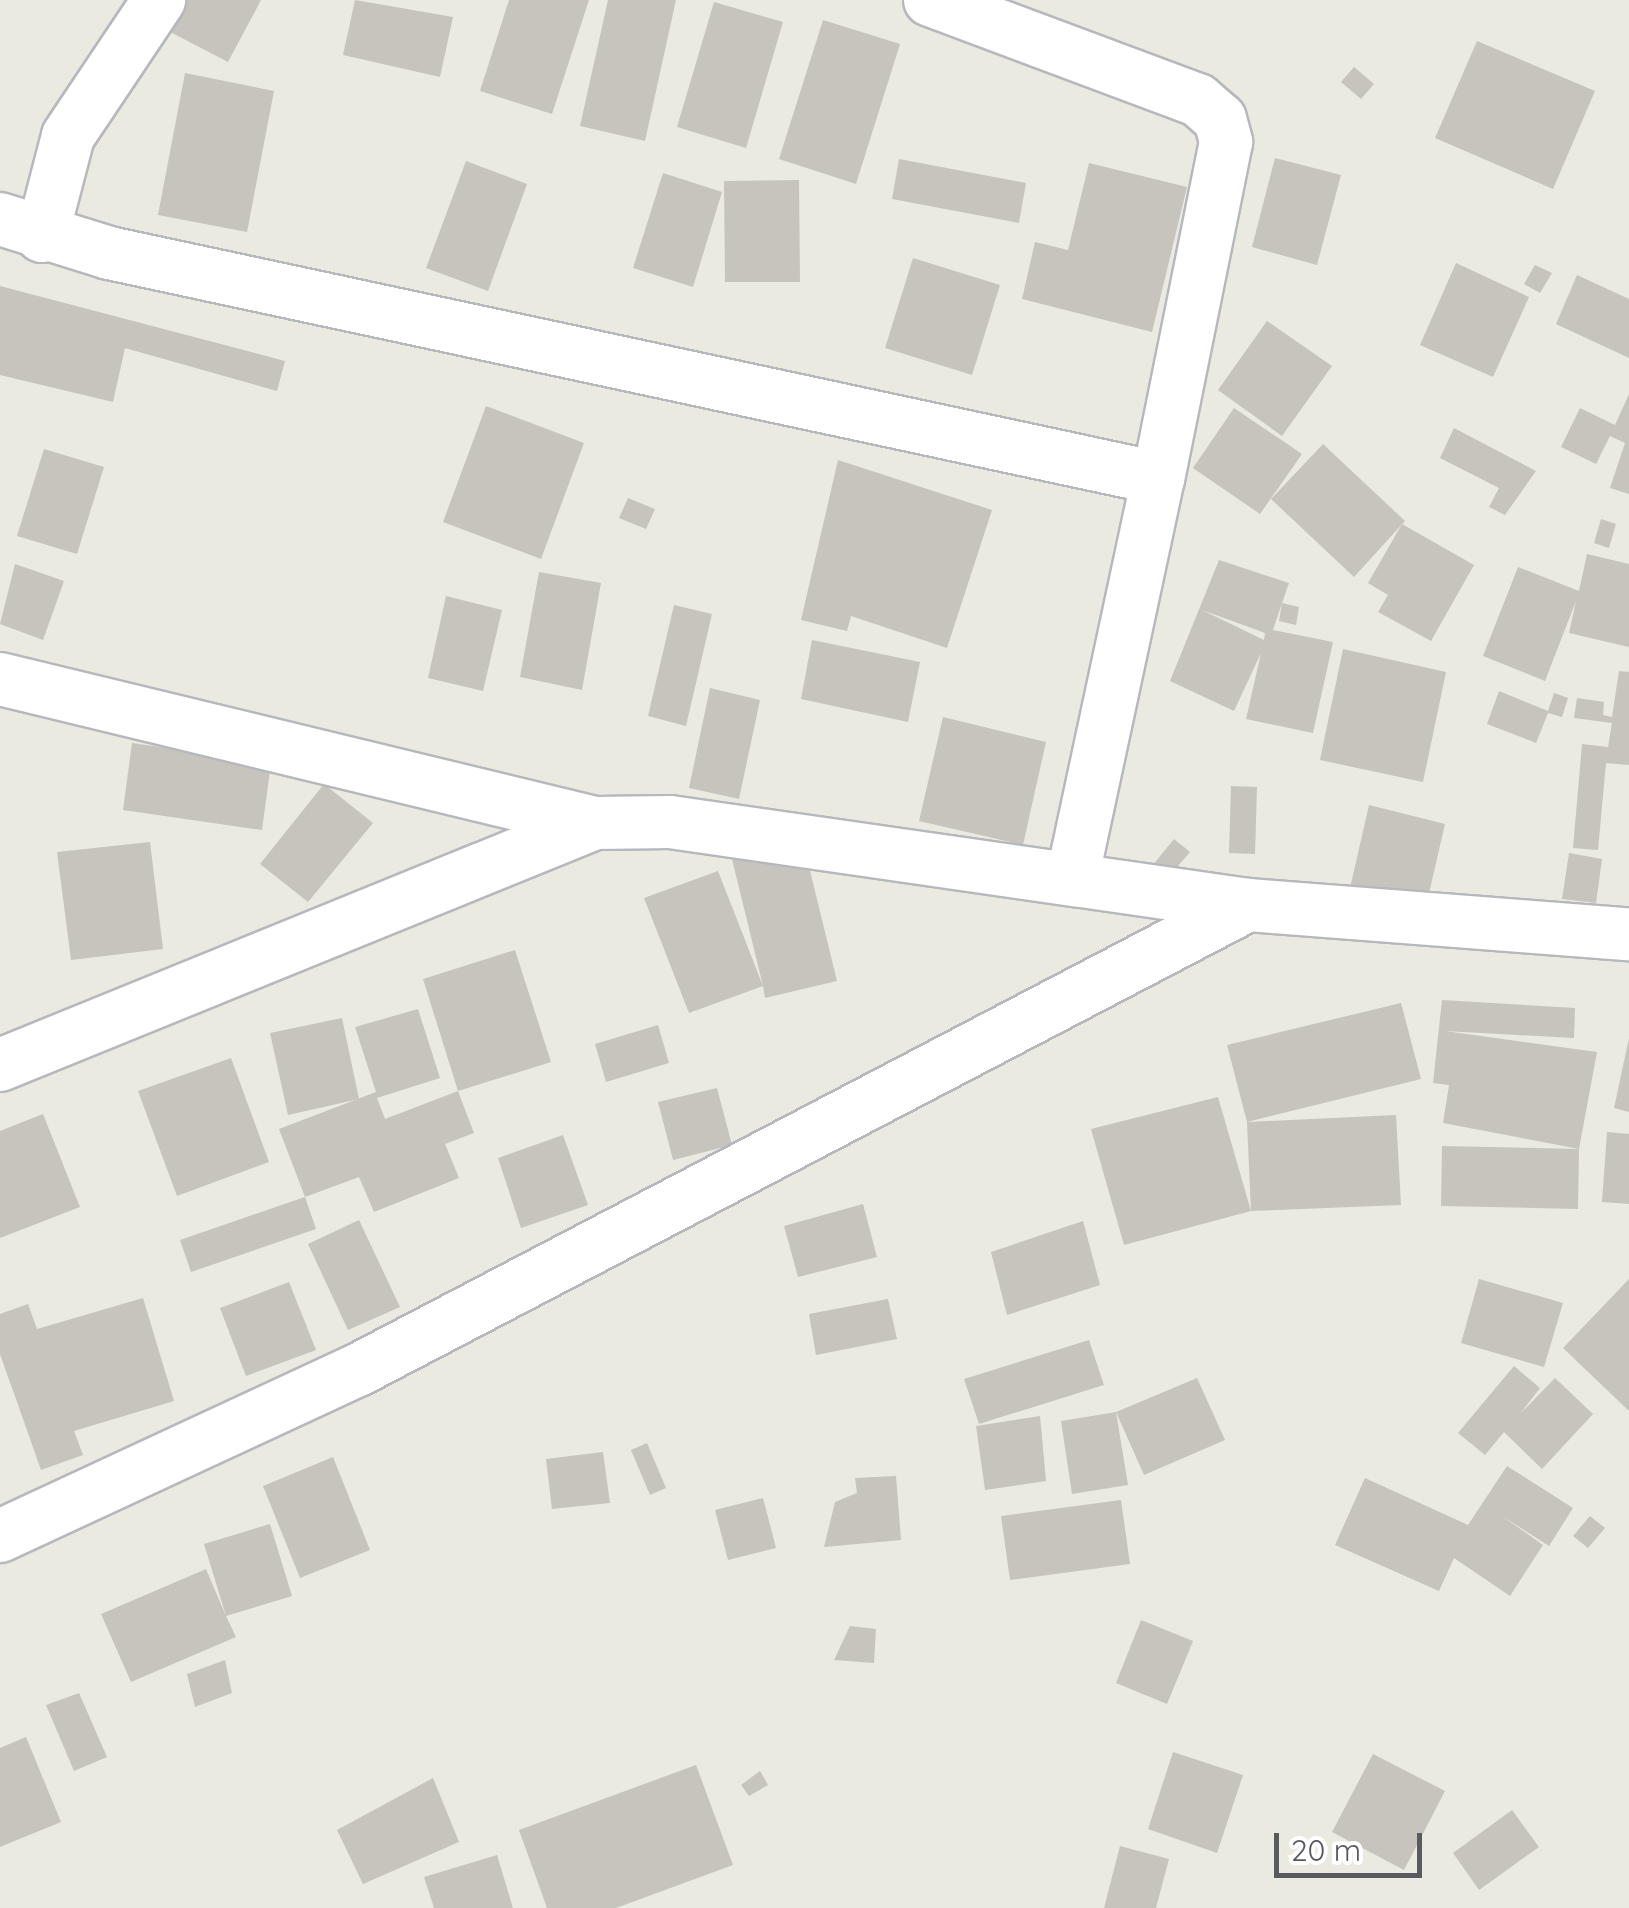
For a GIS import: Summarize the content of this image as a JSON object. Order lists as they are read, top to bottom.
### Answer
{
  "scale_bar": "20 m"
}
